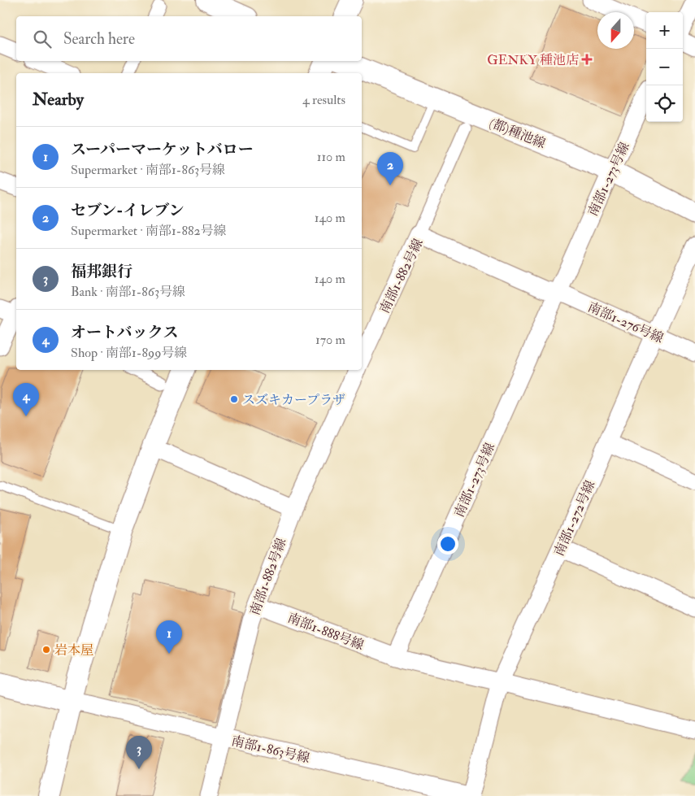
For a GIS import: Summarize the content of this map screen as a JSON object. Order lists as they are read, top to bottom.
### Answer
{
  "streets": {
    "street": [
      "(都)種池線",
      "南部1-273号線",
      "南部1-882号線",
      "南部1-276号線",
      "南部1-272号線",
      "南部1-888号線",
      "南部1-863号線"
    ]
  },
  "crossings": [
    ["(都)種池線", "南部1-273号線"],
    ["南部1-273号線", "南部1-882号線"],
    ["南部1-273号線", "南部1-276号線"],
    ["南部1-273号線", "南部1-888号線"],
    ["南部1-882号線", "南部1-276号線"],
    ["南部1-882号線", "南部1-888号線"],
    ["南部1-882号線", "南部1-863号線"],
    ["南部1-276号線", "南部1-272号線"],
    ["南部1-272号線", "南部1-863号線"]
  ],
  "places": {
    "health": ["GENKY 種池店"],
    "other": ["スズキカープラザ", "岩本屋"]
  },
  "north": "bottom",
  "page": {
    "map_buttons": ["+", "−"],
    "search": "Search here",
    "heading": ["Nearby", "4 results"],
    "list": [
      {
        "mark": "1",
        "name": "スーパーマーケットバロー",
        "note": "Supermarket · 南部1-863号線",
        "value": "110 m"
      },
      {
        "mark": "2",
        "name": "セブン-イレブン",
        "note": "Supermarket · 南部1-882号線",
        "value": "140 m"
      },
      {
        "mark": "3",
        "name": "福邦銀行",
        "note": "Bank · 南部1-863号線",
        "value": "140 m"
      },
      {
        "mark": "4",
        "name": "オートバックス",
        "note": "Shop · 南部1-899号線",
        "value": "170 m"
      }
    ],
    "pins": [
      "2",
      "4",
      "1",
      "3"
    ]
  }
}
